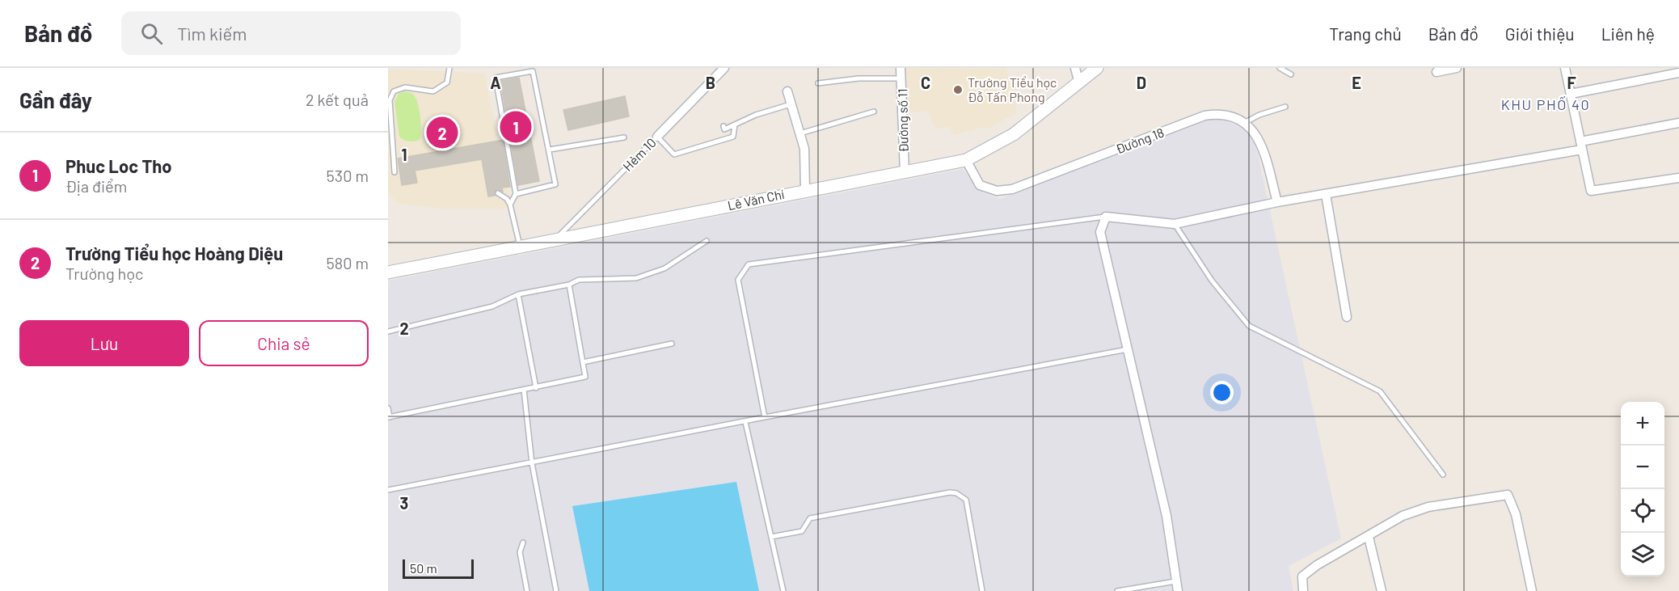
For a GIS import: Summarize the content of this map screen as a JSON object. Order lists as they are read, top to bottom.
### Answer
{
  "streets": {
    "main road": ["Lê Văn Chí"],
    "street": ["Đường số 11", "Đường 18", "Hẻm 10"]
  },
  "crossings": [
    ["Đường số 11", "Lê Văn Chí"],
    ["Đường 18", "Lê Văn Chí"],
    ["Hẻm 10", "Lê Văn Chí"]
  ],
  "districts": ["KHU PHỐ 40"],
  "places": ["Trường Tiểu học Đỗ Tấn Phong"],
  "scale_bar": "50 m",
  "page": {
    "header": "Bản đồ",
    "search": "Tìm kiếm",
    "nav": [
      "Trang chủ",
      "Bản đồ",
      "Giới thiệu",
      "Liên hệ"
    ],
    "heading": ["Gần đây", "2 kết quả"],
    "pins": ["1", "2"],
    "list": [
      {
        "mark": "1",
        "name": "Phuc Loc Tho",
        "note": "Địa điểm",
        "value": "530 m"
      },
      {
        "mark": "2",
        "name": "Trường Tiểu học Hoàng Diệu",
        "note": "Trường học",
        "value": "580 m"
      }
    ],
    "buttons": ["Lưu", "Chia sẻ"],
    "map_buttons": ["+", "−"],
    "scale": "50 m"
  },
  "grid": {
    "columns": [
      "A",
      "B",
      "C",
      "D",
      "E",
      "F"
    ],
    "rows": ["1", "2", "3"]
  }
}
